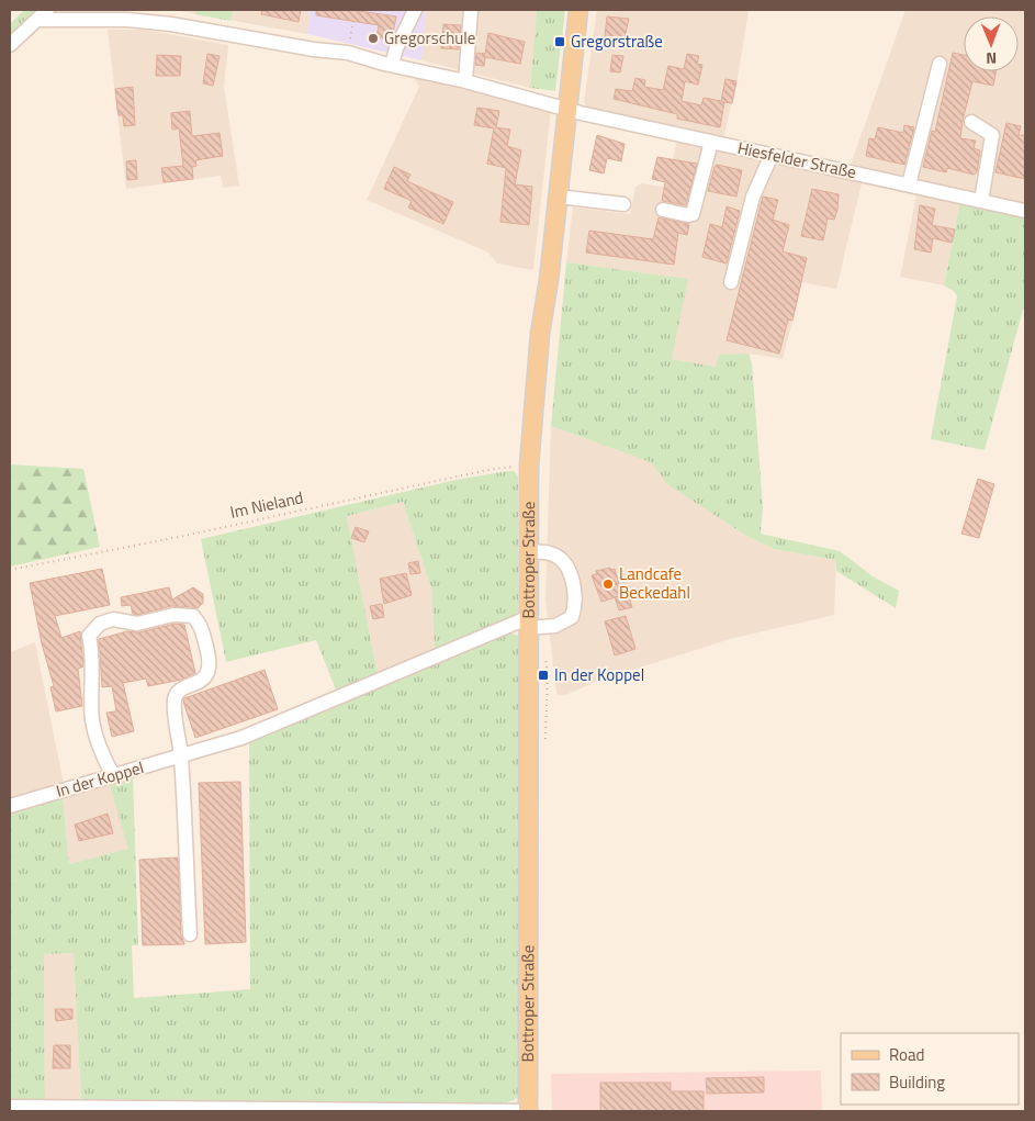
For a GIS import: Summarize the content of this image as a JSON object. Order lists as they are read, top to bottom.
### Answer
{
  "streets": {
    "main road": ["Bottroper Straße"],
    "street": ["Hiesfelder Straße", "In der Koppel"],
    "path": ["Im Nieland"]
  },
  "crossings": [
    ["Hiesfelder Straße", "Bottroper Straße"],
    ["Im Nieland", "Bottroper Straße"],
    ["Bottroper Straße", "In der Koppel"]
  ],
  "places": {
    "other": ["Gregorschule", "Landcafe Beckedahl"],
    "transit": ["Gregorstraße", "In der Koppel"]
  },
  "legend": ["Road", "Building"],
  "north": "bottom"
}
